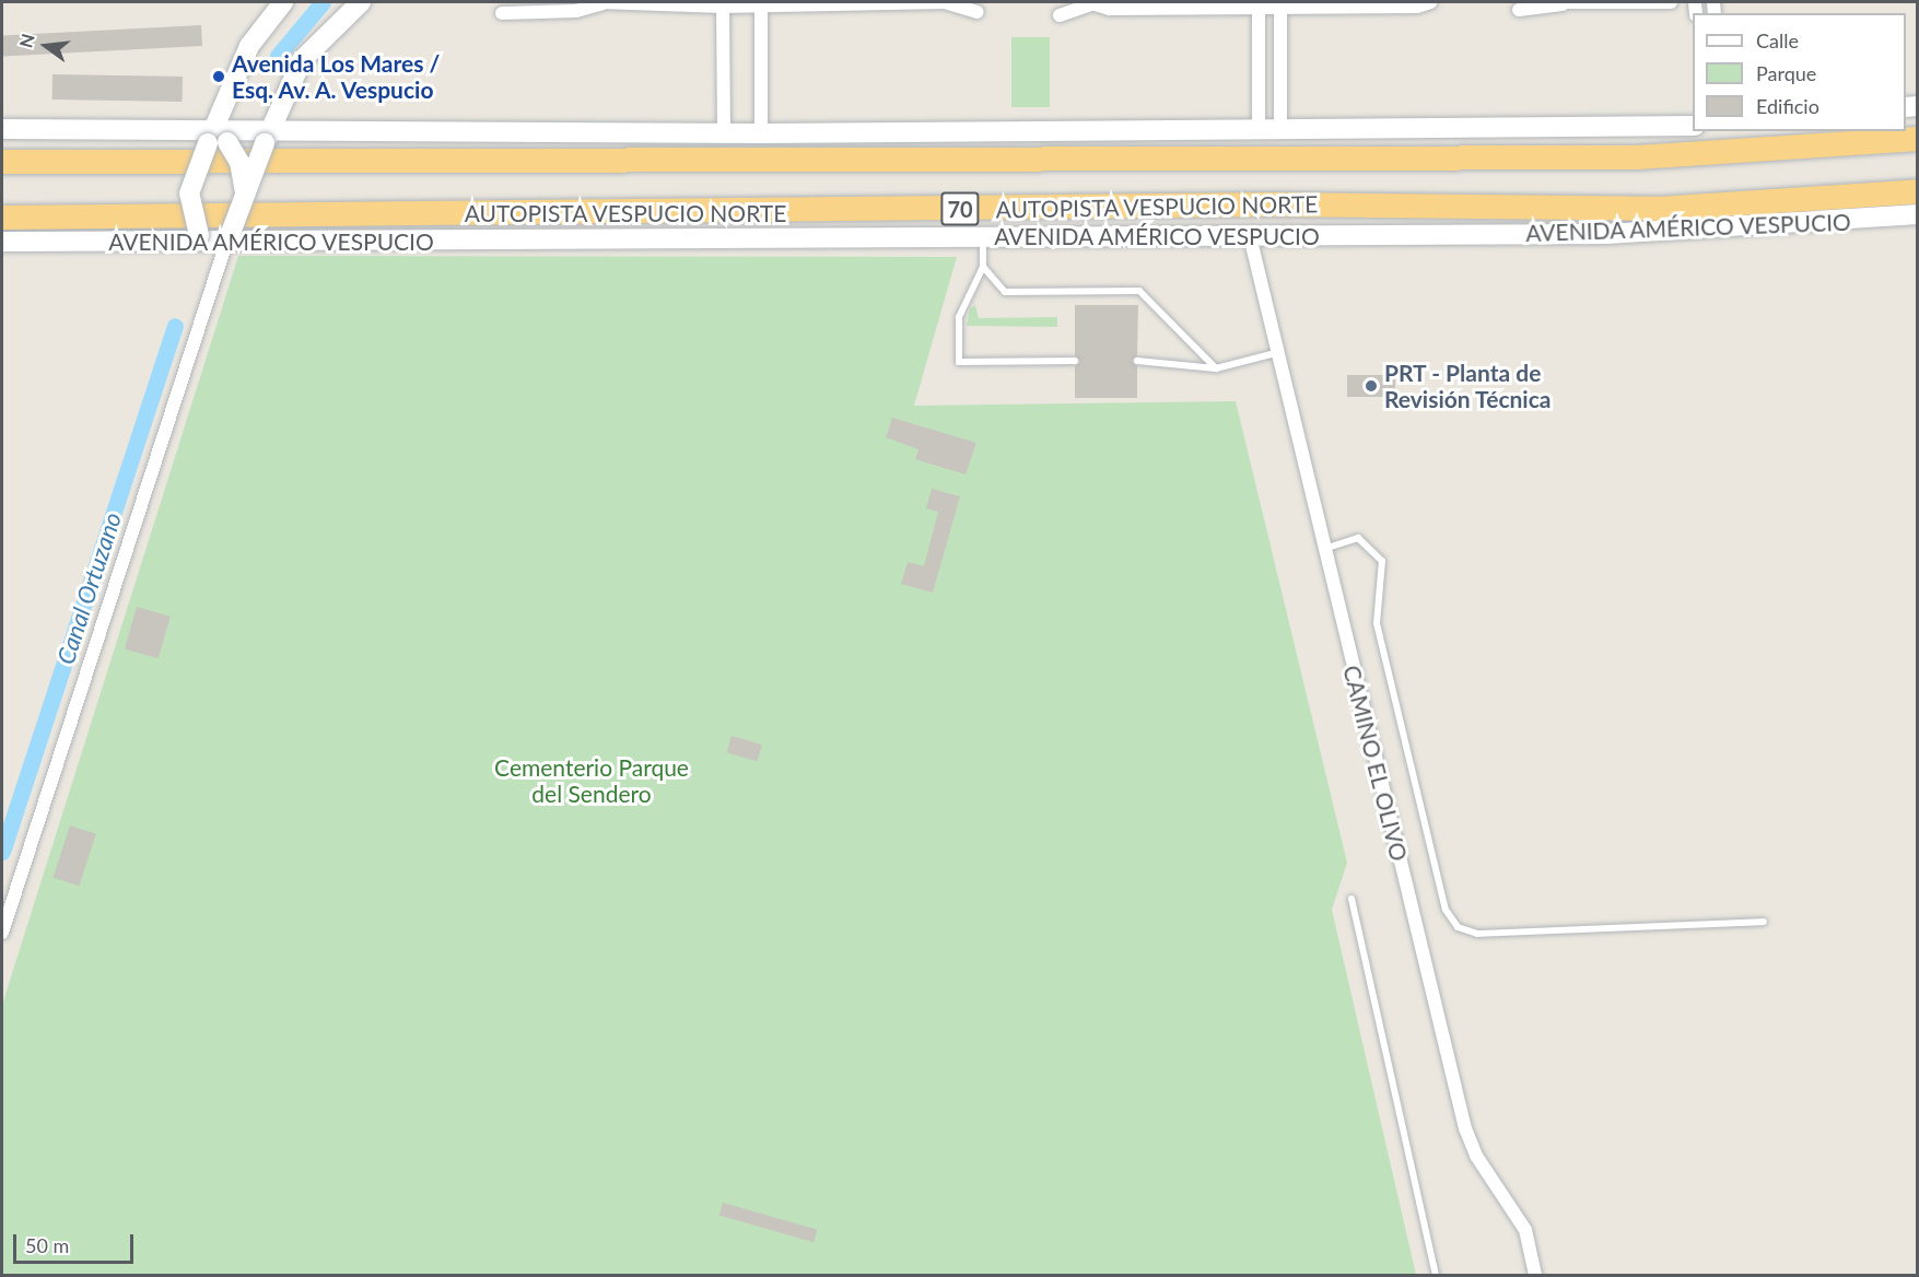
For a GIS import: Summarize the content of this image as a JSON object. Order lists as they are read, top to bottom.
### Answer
{
  "streets": {
    "highway": ["AUTOPISTA VESPUCIO NORTE", "70"],
    "main road": ["AVENIDA AMÉRICO VESPUCIO"],
    "street": ["CAMINO EL OLIVO"]
  },
  "crossings": [
    ["AVENIDA AMÉRICO VESPUCIO", "CAMINO EL OLIVO"]
  ],
  "water": ["Canal Ortuzano"],
  "parks": ["Cementerio Parque del Sendero"],
  "places": ["Avenida Los Mares / Esq. Av. A. Vespucio", "PRT - Planta de Revisión Técnica"],
  "legend": ["Calle", "Parque", "Edificio"],
  "scale_bar": "50 m",
  "north": "left"
}
